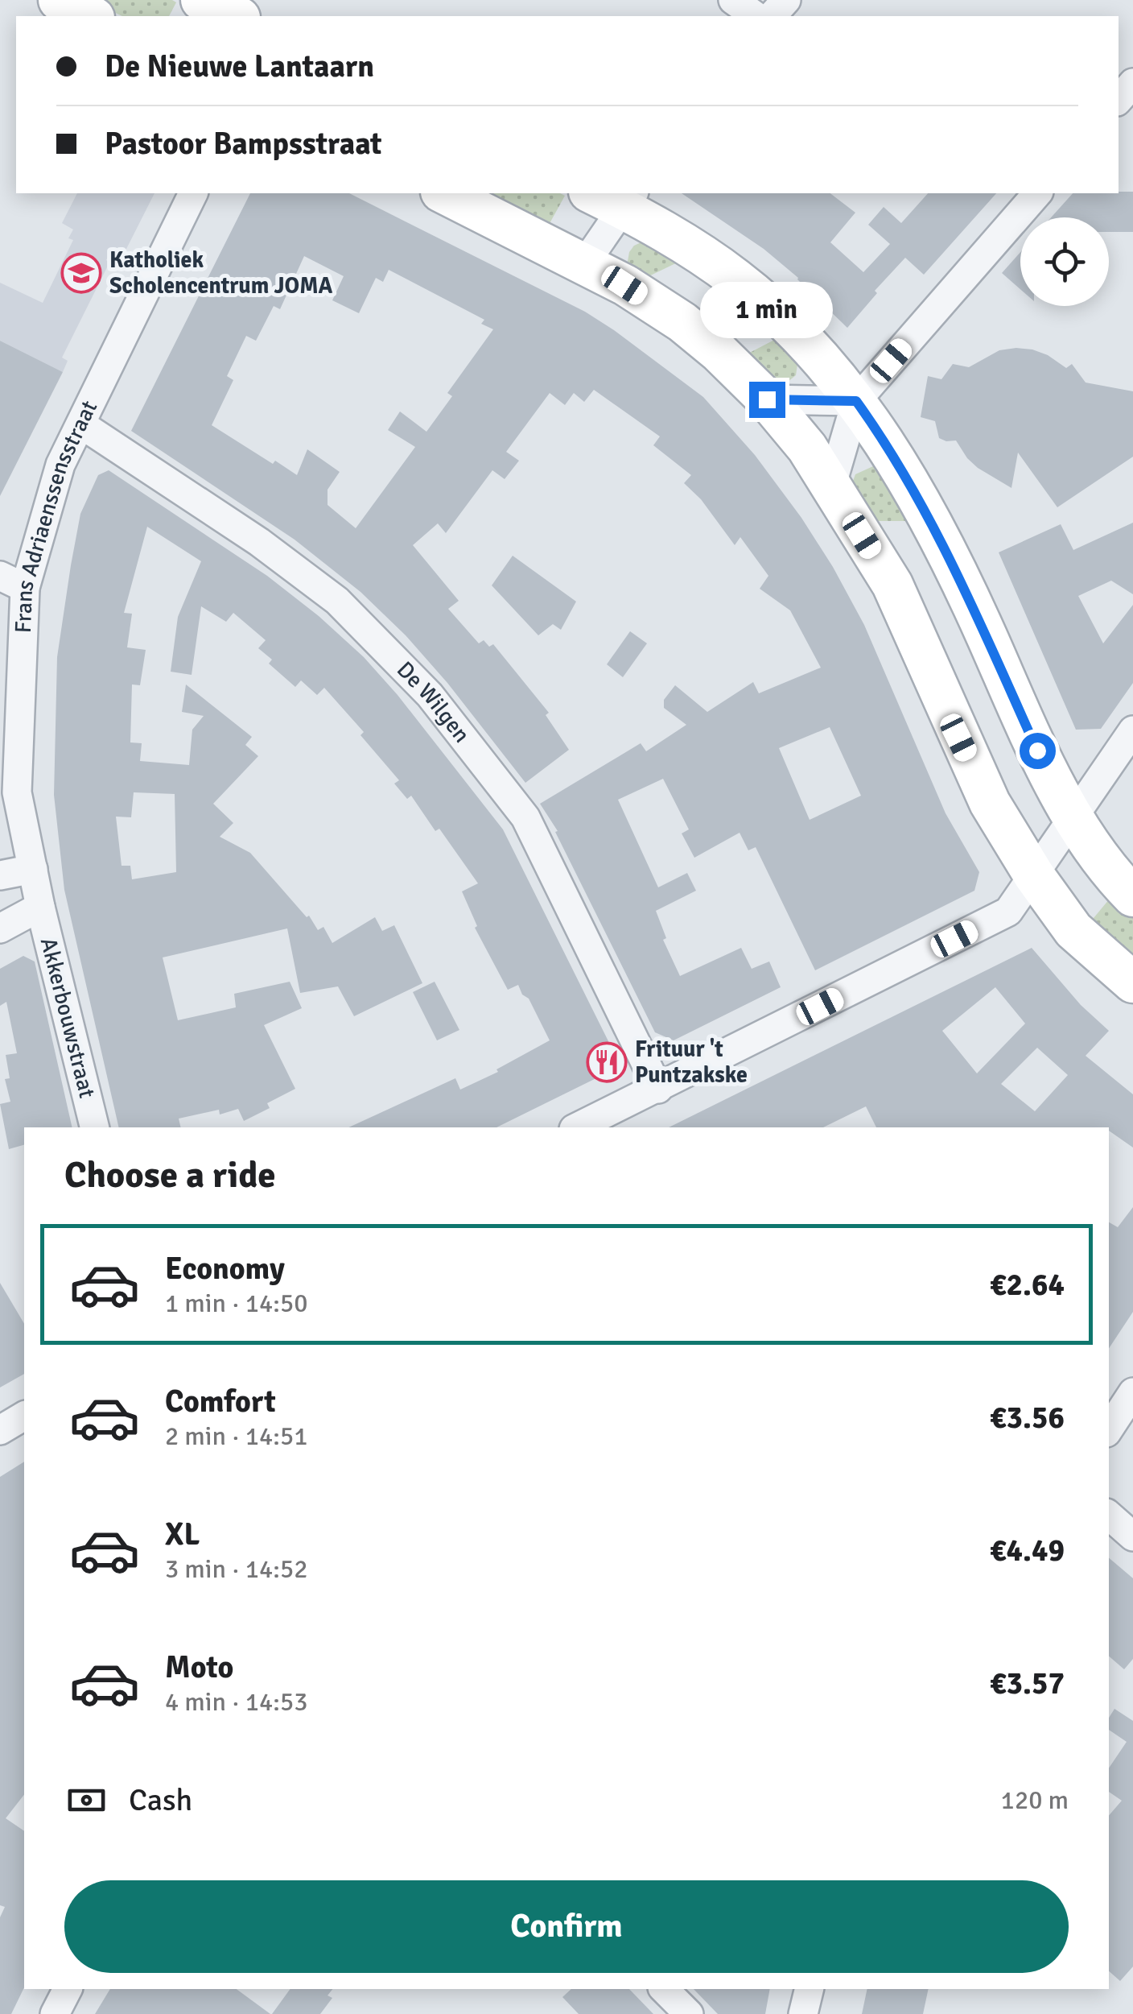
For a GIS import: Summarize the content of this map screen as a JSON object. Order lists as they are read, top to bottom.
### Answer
{
  "streets": {
    "street": ["Frans Adriaenssensstraat", "De Wilgen", "Akkerbouwstraat"]
  },
  "crossings": [
    ["Frans Adriaenssensstraat", "De Wilgen"],
    ["Frans Adriaenssensstraat", "Akkerbouwstraat"]
  ],
  "places": {
    "school or university": ["Katholiek Scholencentrum JOMA"],
    "restaurant": ["Frituur 't Puntzakske"]
  },
  "page": {
    "banner": ["De Nieuwe Lantaarn", "Pastoor Bampsstraat"],
    "bubble": "1 min",
    "heading": "Choose a ride",
    "list": [
      {
        "name": "Economy",
        "note": "1 min · 14:50",
        "value": "€2.64"
      },
      {
        "name": "Comfort",
        "note": "2 min · 14:51",
        "value": "€3.56"
      },
      {
        "name": "XL",
        "note": "3 min · 14:52",
        "value": "€4.49"
      },
      {
        "name": "Moto",
        "note": "4 min · 14:53",
        "value": "€3.57"
      }
    ],
    "pay": ["Cash", "120 m"],
    "buttons": "Confirm"
  }
}
